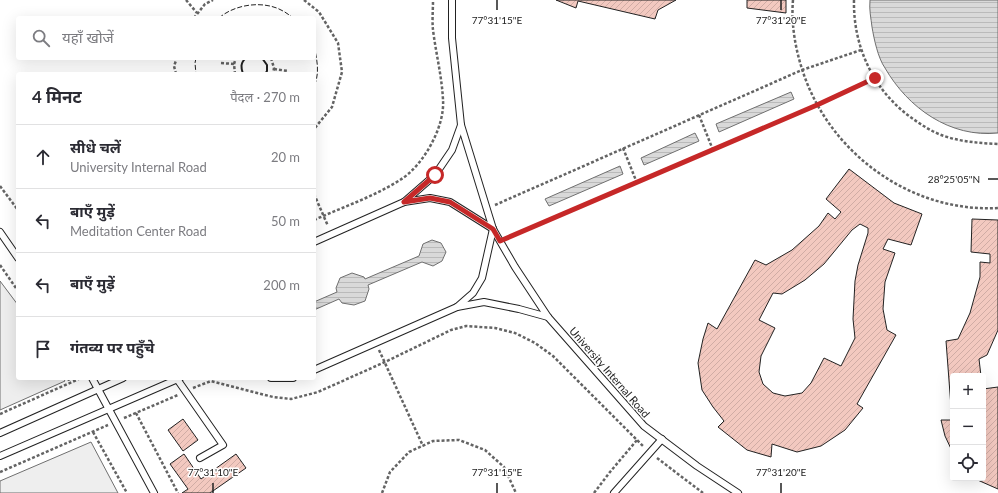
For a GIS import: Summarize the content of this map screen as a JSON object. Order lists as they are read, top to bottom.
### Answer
{
  "streets": {
    "lane": ["University Internal Road"]
  },
  "page": {
    "search": "यहाँ खोजें",
    "heading": ["4 मिनट", "पैदल · 270 m"],
    "list": [
      ["सीधे चलें", "University Internal Road", "20 m"],
      ["बाएँ मुड़ें", "Meditation Center Road", "50 m"],
      ["बाएँ मुड़ें", "200 m"],
      "गंतव्य पर पहुँचे"
    ],
    "map_buttons": ["+", "−"]
  },
  "coordinates": [
    "77°31'15\"E",
    "77°31'20\"E",
    "28°25'05\"N",
    "77°31'10\"E"
  ]
}
